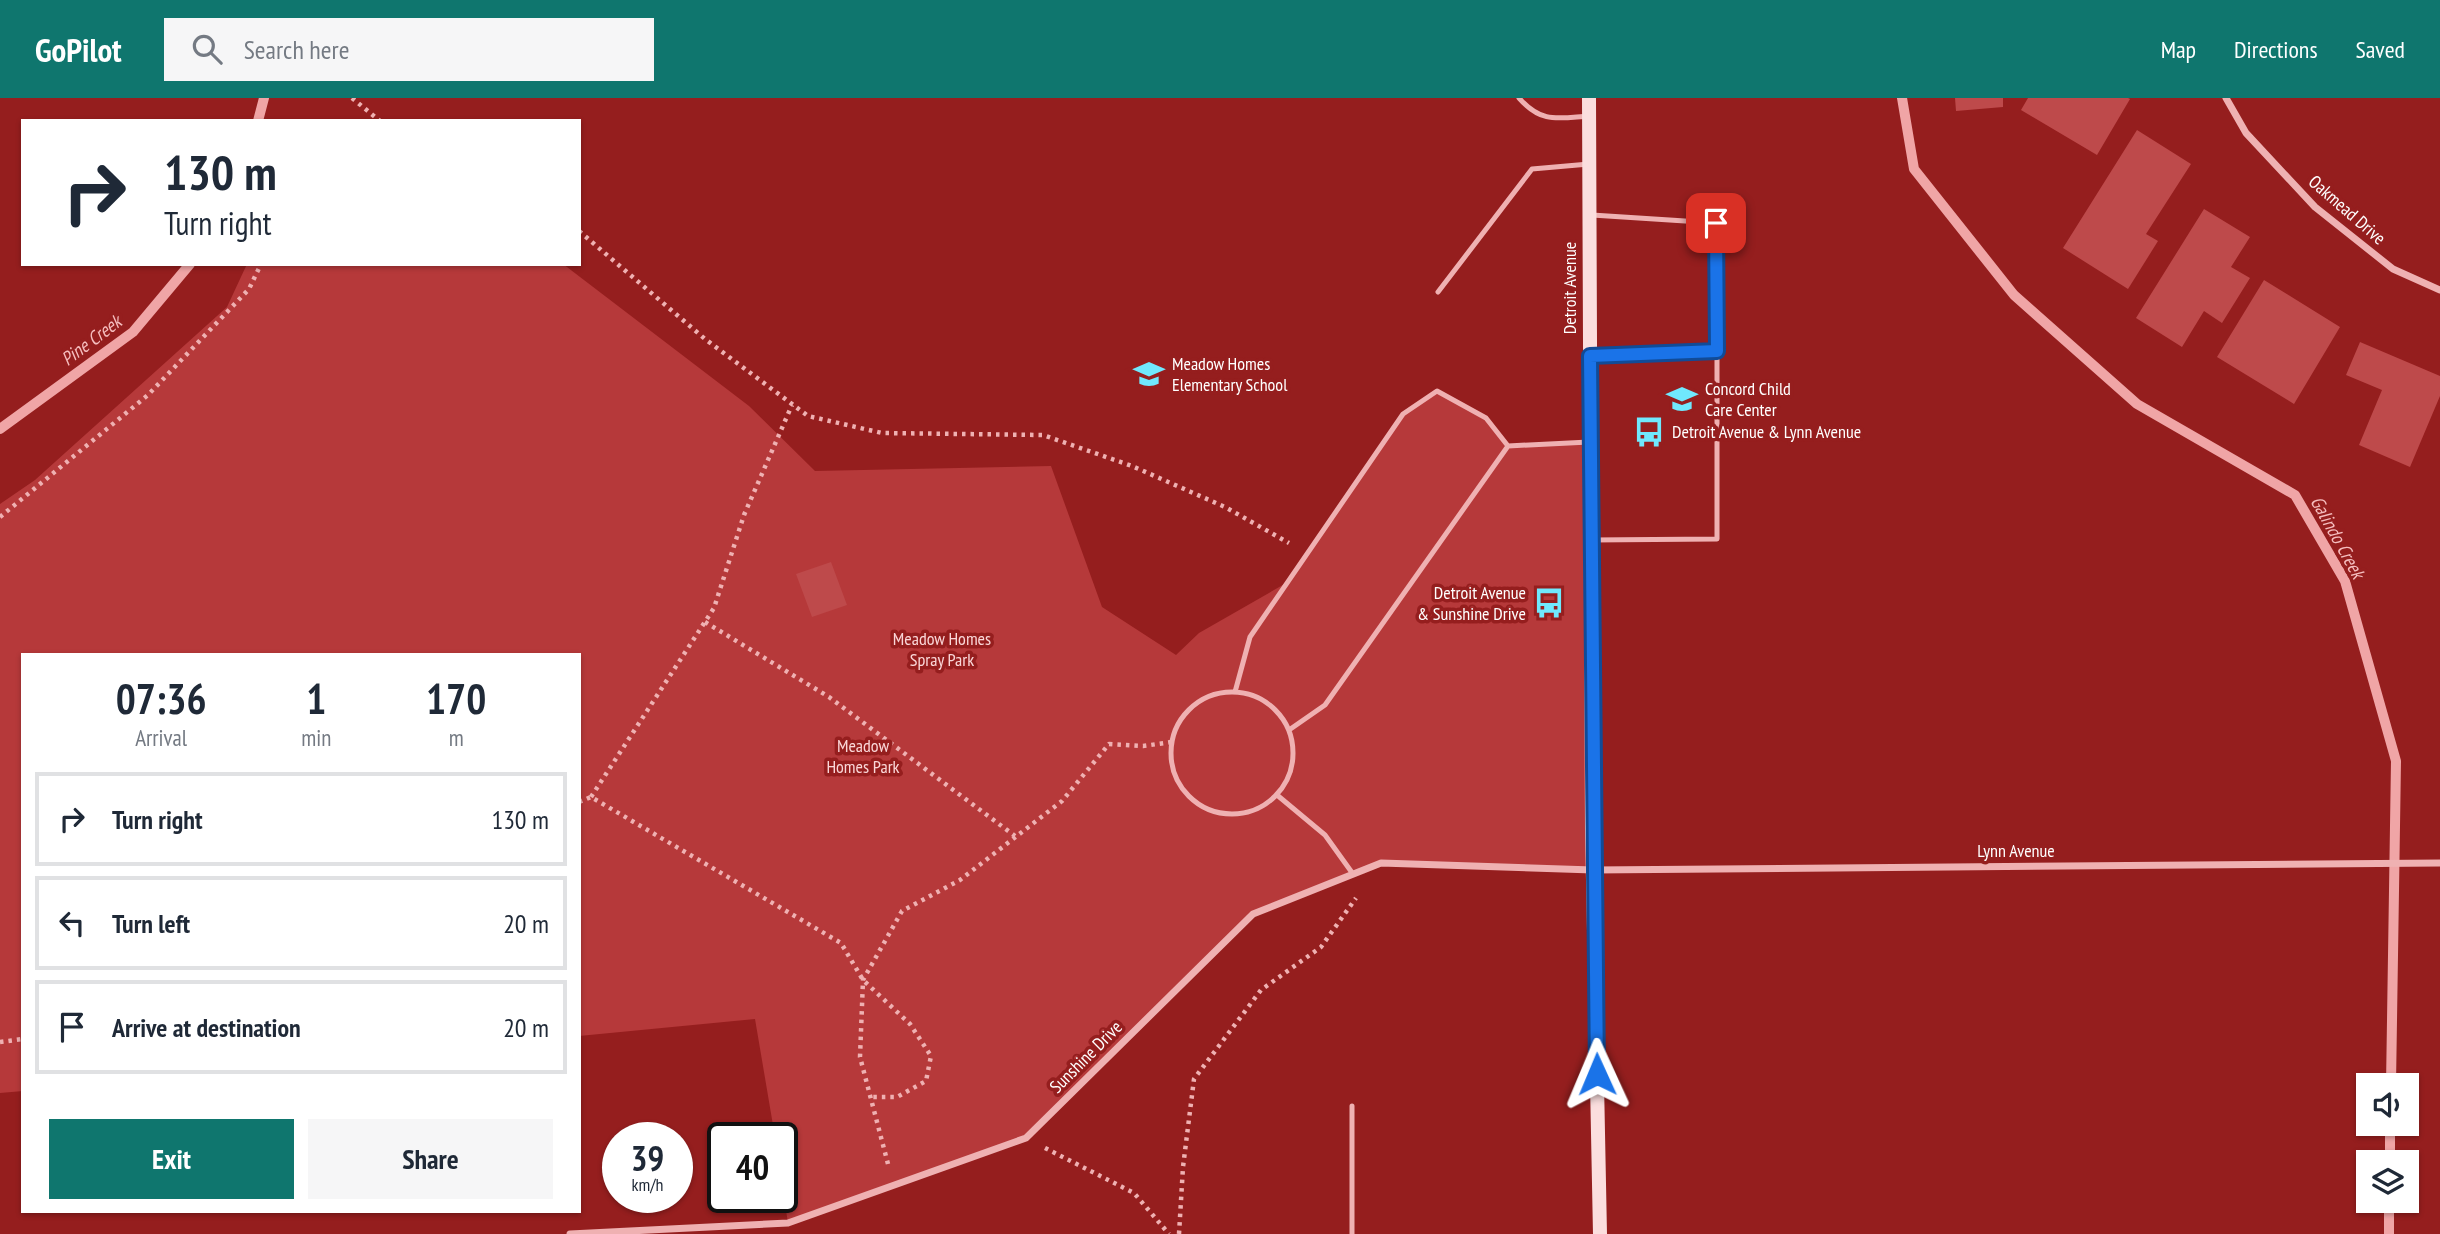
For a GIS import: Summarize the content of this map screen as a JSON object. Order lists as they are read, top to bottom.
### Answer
{
  "streets": {
    "street": [
      "Oakmead Drive",
      "Detroit Avenue",
      "Lynn Avenue",
      "Sunshine Drive"
    ]
  },
  "crossings": [
    ["Detroit Avenue", "Lynn Avenue"],
    ["Detroit Avenue", "Sunshine Drive"],
    ["Lynn Avenue", "Sunshine Drive"]
  ],
  "water": ["Pine Creek", "Galindo Creek"],
  "parks": ["Meadow Homes Spray Park", "Meadow Homes Park"],
  "places": {
    "school or university": ["Meadow Homes Elementary School", "Concord Child Care Center"],
    "bus stop": ["Detroit Avenue & Lynn Avenue", "Detroit Avenue & Sunshine Drive"]
  },
  "page": {
    "header": "GoPilot",
    "search": "Search here",
    "nav": ["Map", "Directions", "Saved"],
    "turn": ["130 m", "Turn right"],
    "eta": [
      "07:36",
      "Arrival",
      "1",
      "min",
      "170",
      "m"
    ],
    "list": [
      {
        "name": "Turn right",
        "value": "130 m"
      },
      {
        "name": "Turn left",
        "value": "20 m"
      },
      {
        "name": "Arrive at destination",
        "value": "20 m"
      }
    ],
    "buttons": ["Exit", "Share"],
    "speed": "39 km/h",
    "limit": "40"
  }
}
